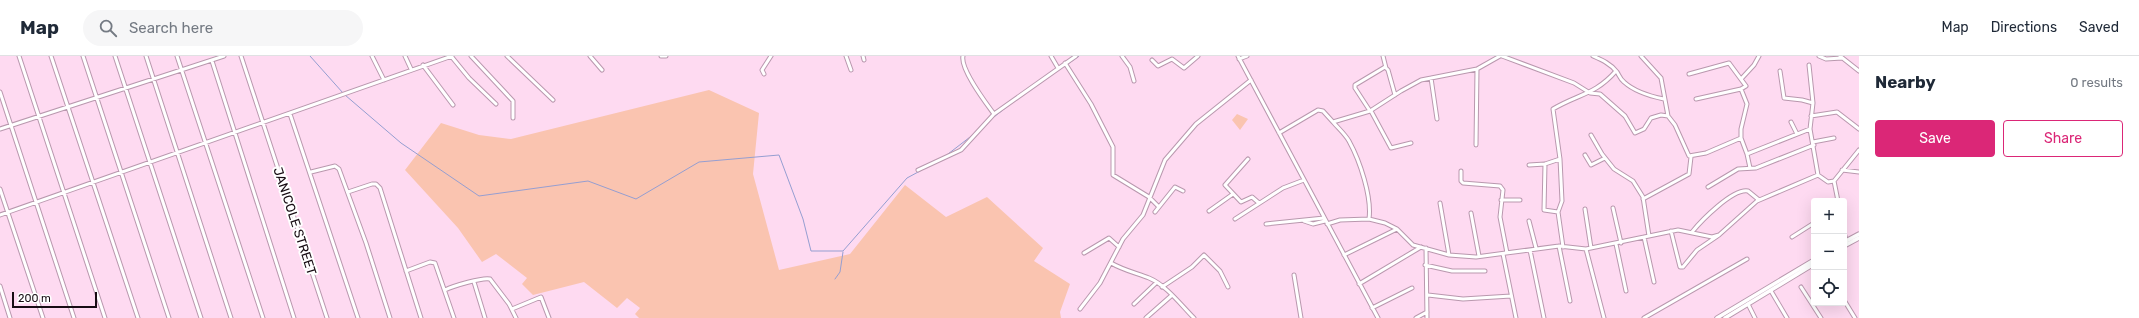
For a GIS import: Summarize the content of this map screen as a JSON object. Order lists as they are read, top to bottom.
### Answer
{
  "streets": {
    "street": ["JANICOLE STREET"]
  },
  "scale_bar": "200 m",
  "page": {
    "header": "Map",
    "search": "Search here",
    "nav": ["Map", "Directions", "Saved"],
    "heading": ["Nearby", "0 results"],
    "buttons": ["Save", "Share"],
    "map_buttons": ["+", "−"],
    "scale": "200 m"
  }
}
